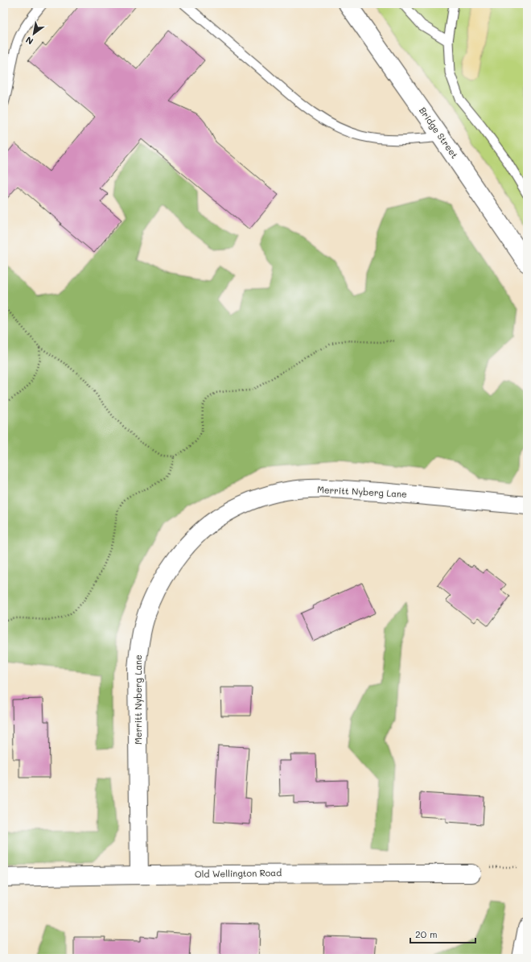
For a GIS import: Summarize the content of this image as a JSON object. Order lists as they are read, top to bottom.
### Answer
{
  "streets": {
    "street": ["Bridge Street", "Merritt Nyberg Lane", "Old Wellington Road"]
  },
  "crossings": [
    ["Merritt Nyberg Lane", "Old Wellington Road"]
  ],
  "scale_bar": "20 m",
  "north": "bottom left"
}
